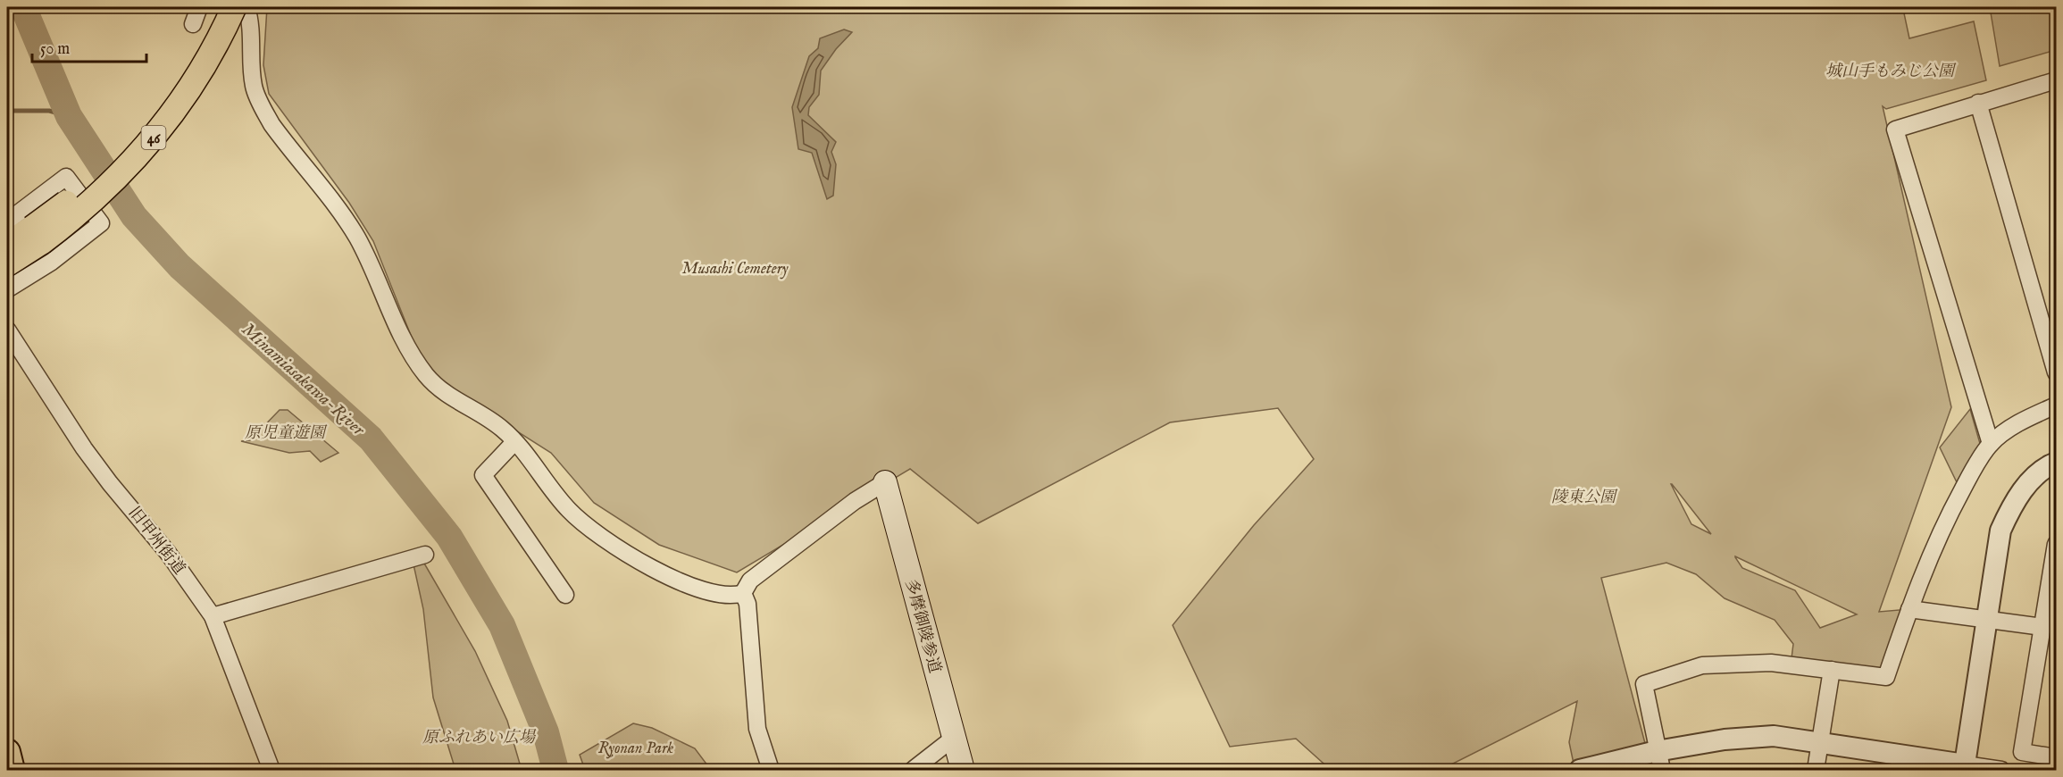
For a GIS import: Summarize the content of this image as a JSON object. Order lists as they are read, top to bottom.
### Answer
{
  "streets": {
    "main road": ["46", "多摩御陵参道"],
    "street": ["旧甲州街道"]
  },
  "water": ["Minamiasakawa-River"],
  "parks": [
    "城山手もみじ公園",
    "Musashi Cemetery",
    "原児童遊園",
    "陵東公園",
    "原ふれあい広場",
    "Ryonan Park"
  ],
  "scale_bar": "50 m"
}
